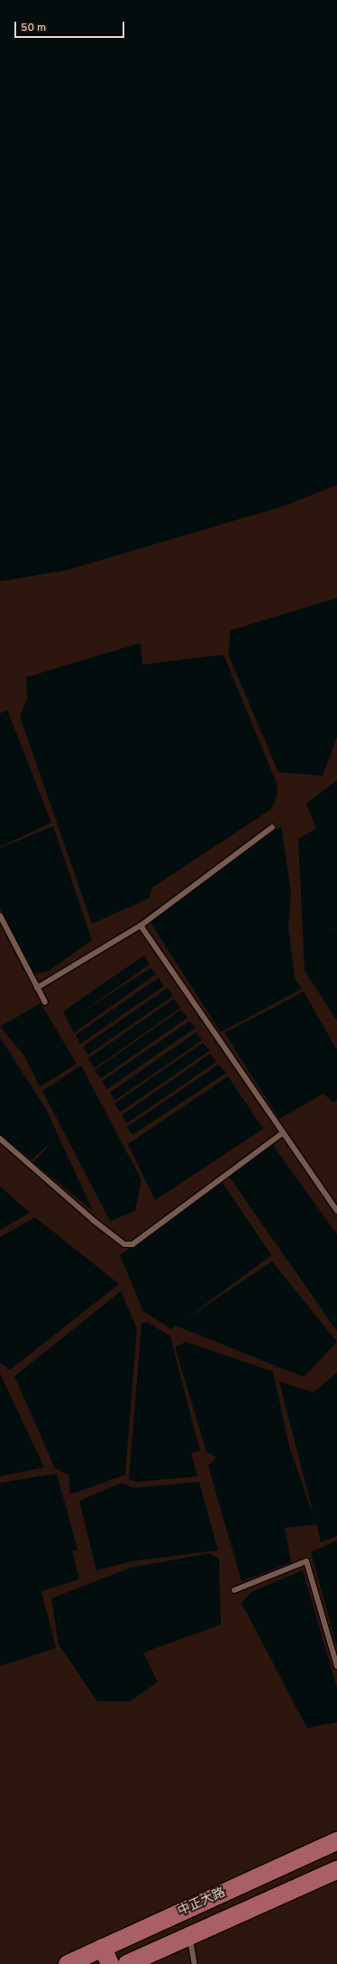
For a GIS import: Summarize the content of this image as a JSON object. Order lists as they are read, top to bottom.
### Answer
{
  "streets": {
    "main road": ["中正大路"]
  },
  "scale_bar": "50 m"
}
